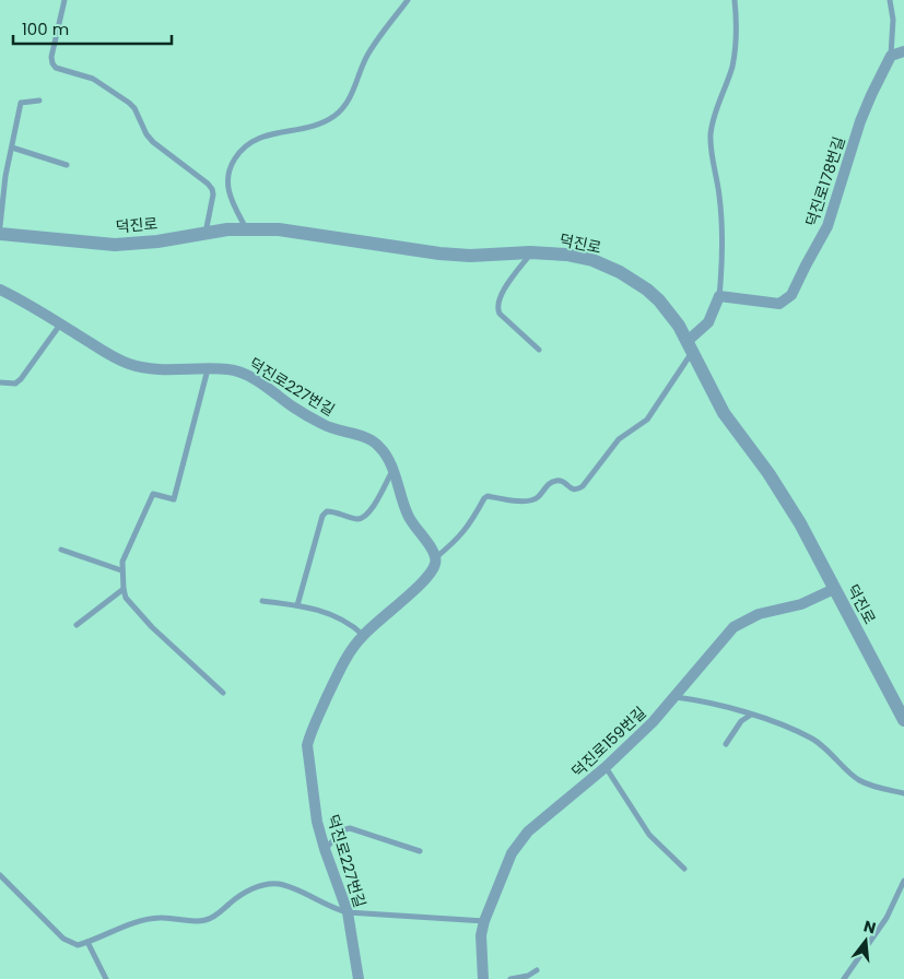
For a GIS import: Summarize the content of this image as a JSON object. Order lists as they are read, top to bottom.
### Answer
{
  "streets": {
    "street": [
      "덕진로178번길",
      "덕진로",
      "덕진로227번길",
      "덕진로159번길"
    ]
  },
  "crossings": [
    ["덕진로", "덕진로159번길"]
  ],
  "scale_bar": "100 m",
  "north": "top"
}
